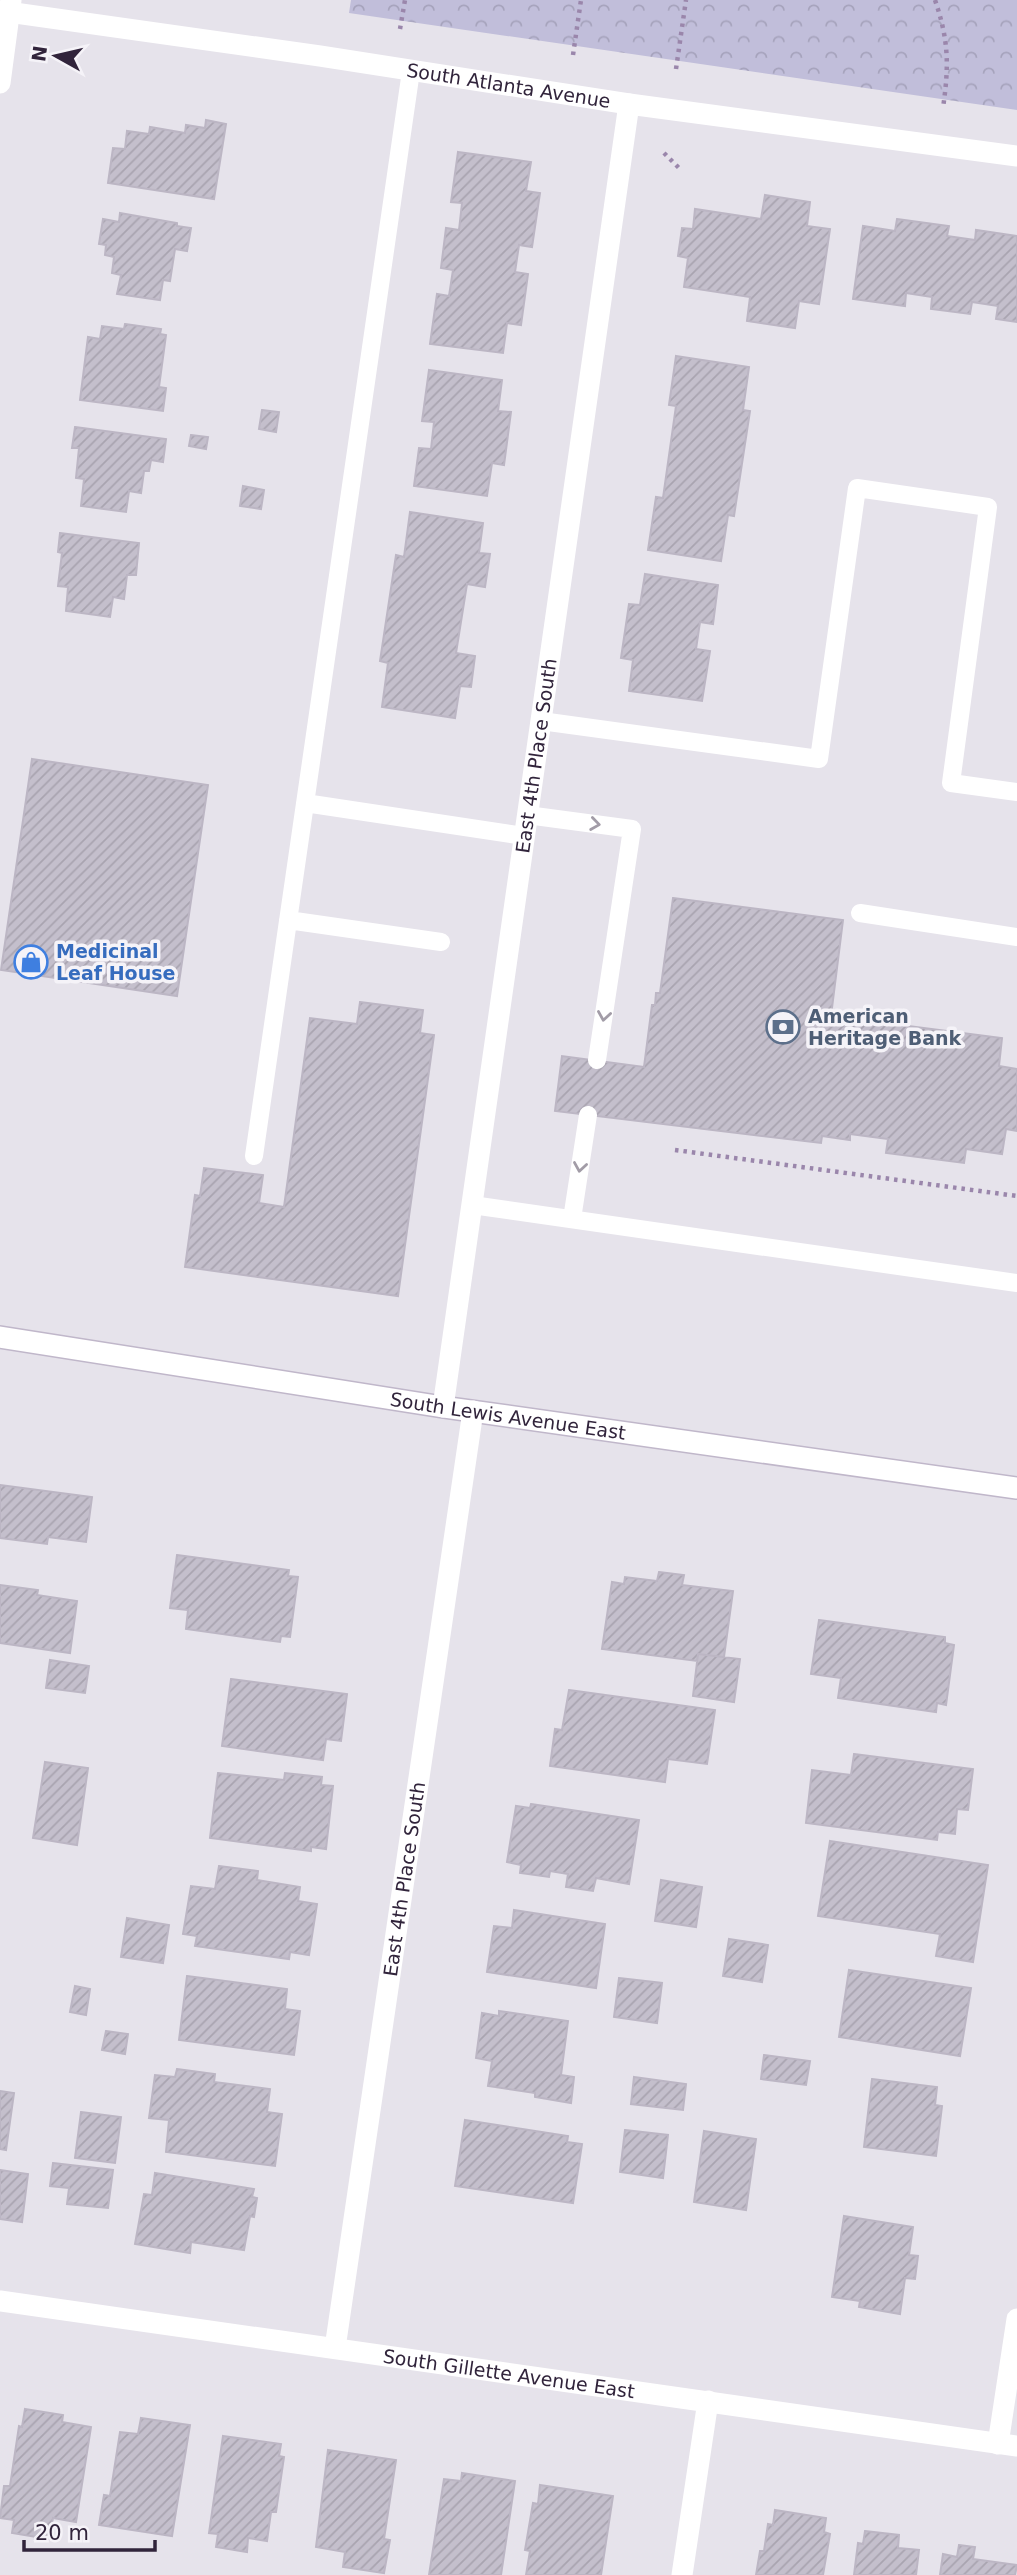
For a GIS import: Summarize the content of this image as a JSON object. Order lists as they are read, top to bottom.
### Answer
{
  "streets": {
    "street": [
      "South Atlanta Avenue",
      "East 4th Place South",
      "South Lewis Avenue East",
      "South Gillette Avenue East"
    ]
  },
  "crossings": [
    ["South Atlanta Avenue", "East 4th Place South"],
    ["East 4th Place South", "South Lewis Avenue East"],
    ["East 4th Place South", "South Gillette Avenue East"]
  ],
  "places": {
    "shop": ["Medicinal Leaf House"],
    "bank": ["American Heritage Bank"]
  },
  "scale_bar": "20 m",
  "north": "left"
}
